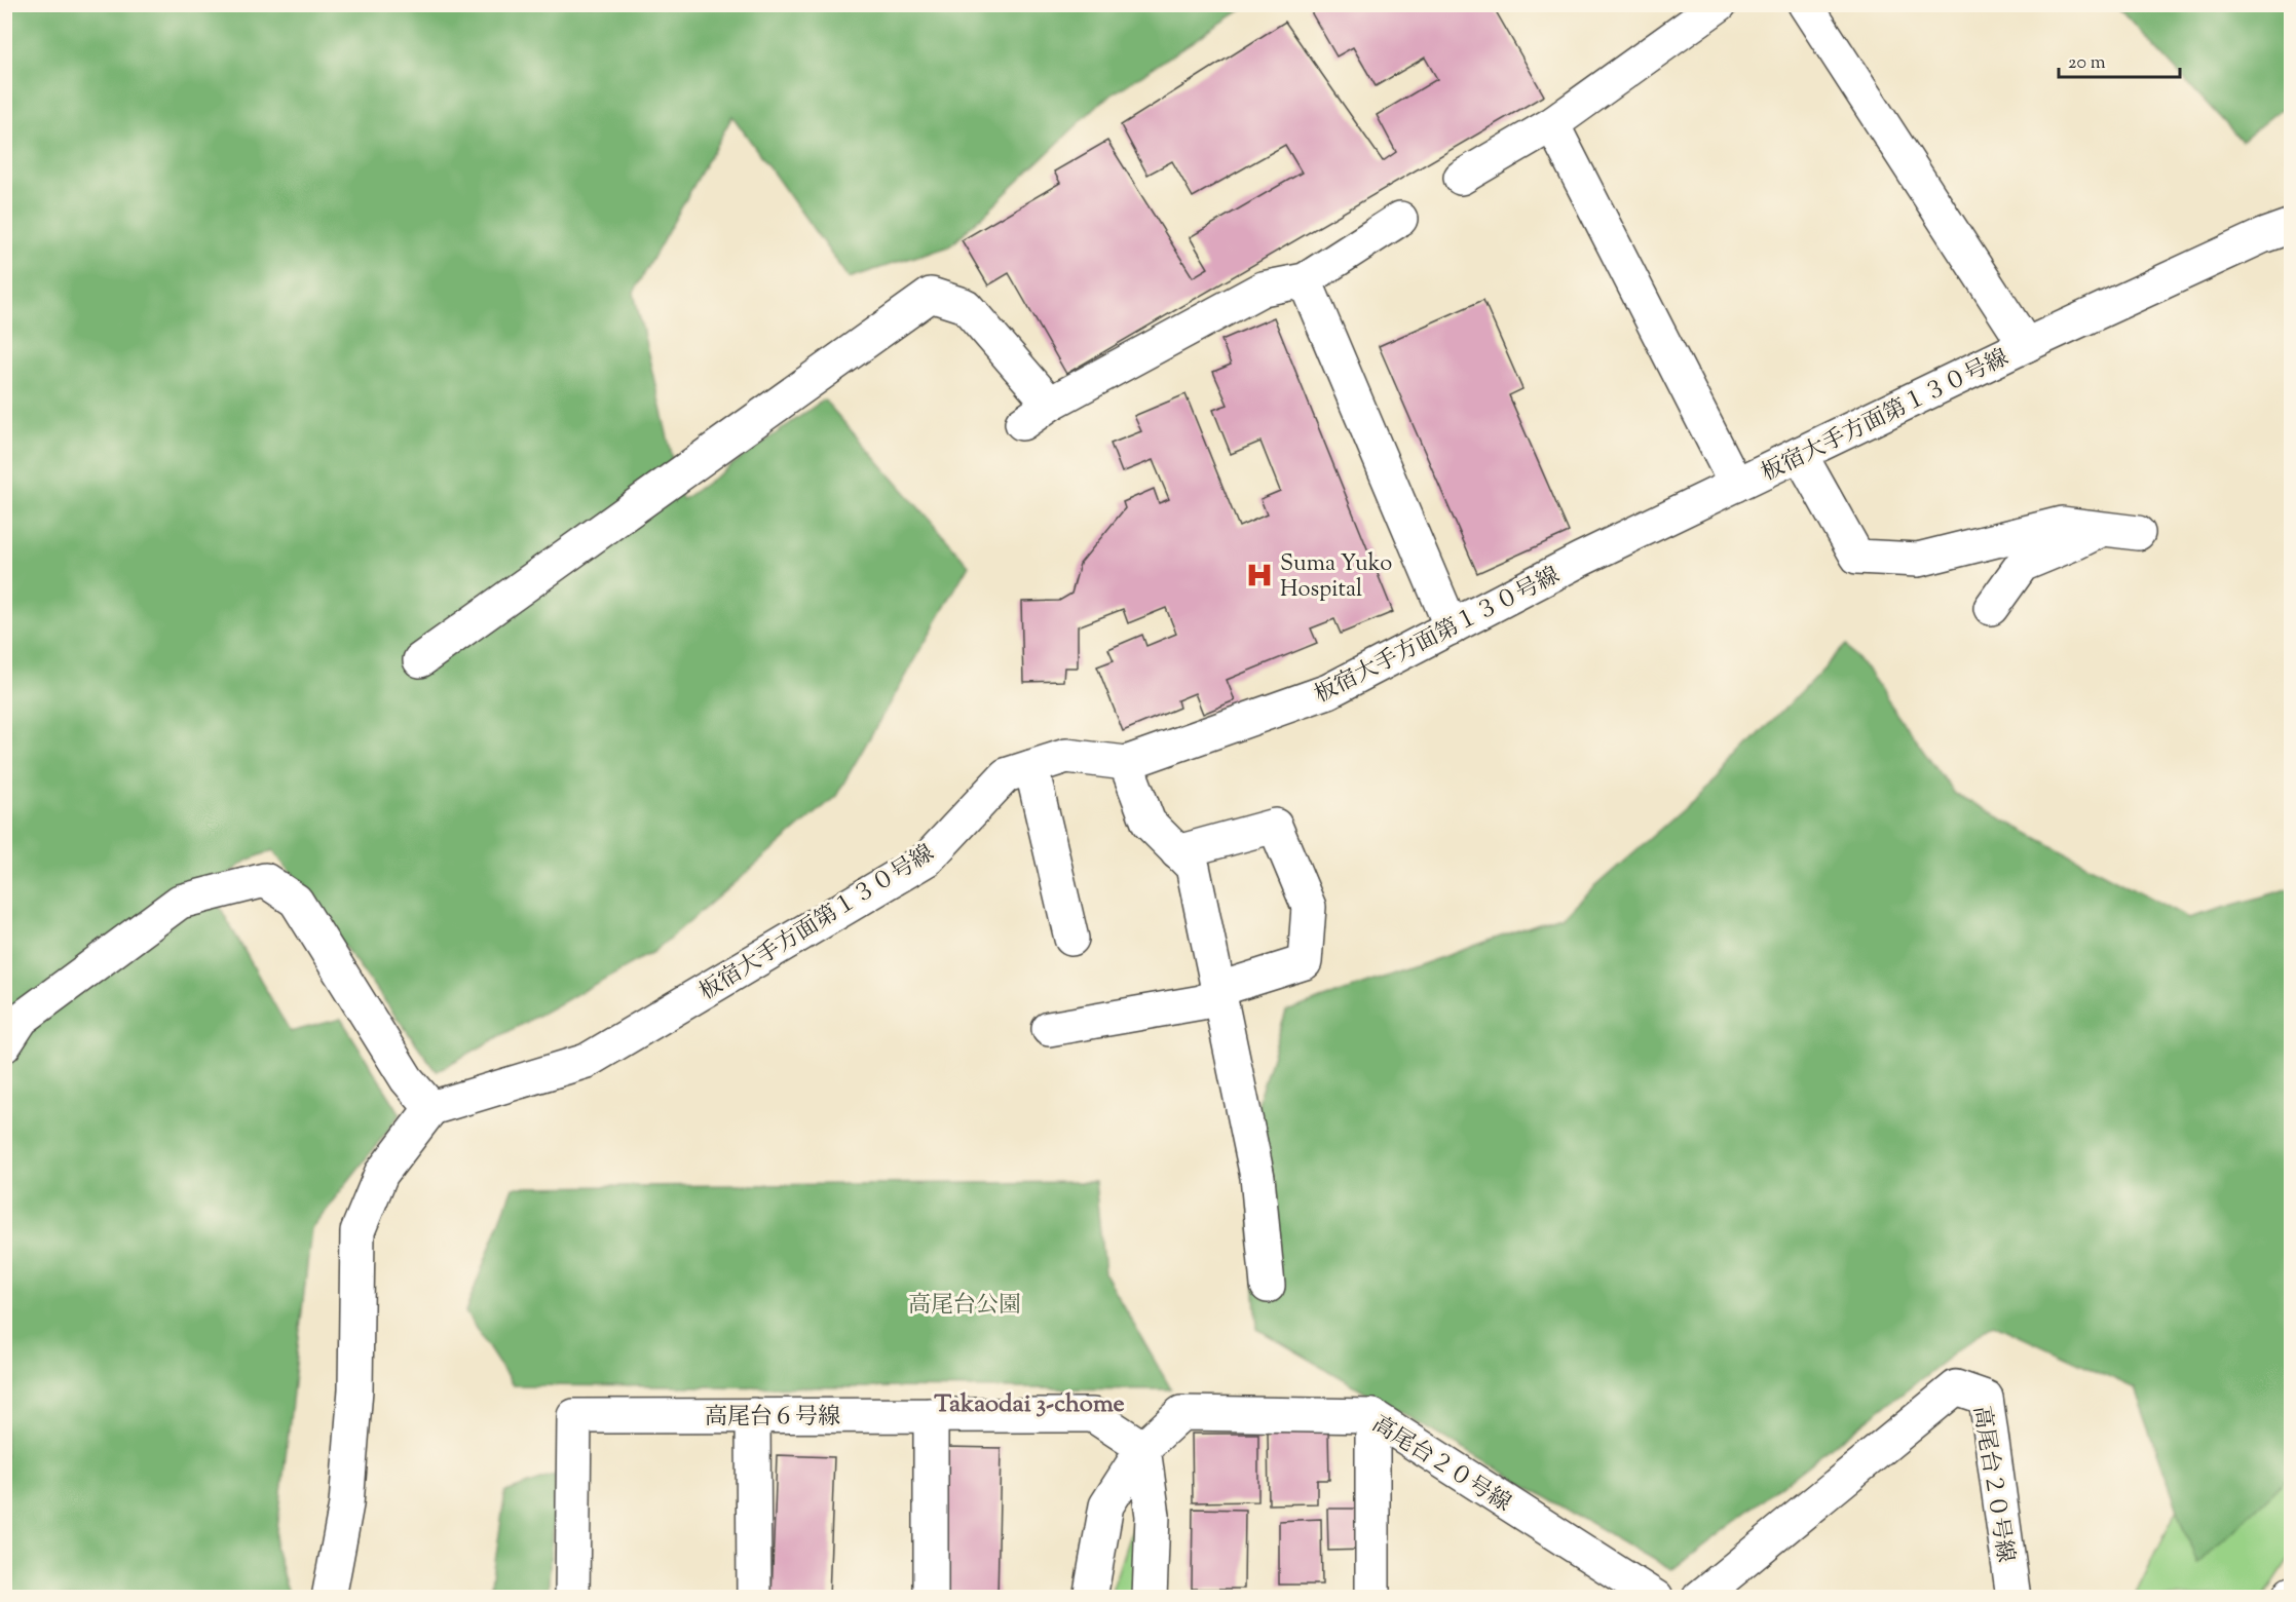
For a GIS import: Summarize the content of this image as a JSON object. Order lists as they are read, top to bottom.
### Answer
{
  "streets": {
    "street": ["板宿大手方面第１３０号線", "高尾台６号線", "高尾台２０号線"]
  },
  "crossings": [
    ["高尾台６号線", "高尾台２０号線"]
  ],
  "districts": ["Takaodai 3-chome"],
  "parks": ["高尾台公園"],
  "places": {
    "hospital": ["Suma Yuko Hospital"]
  },
  "scale_bar": "20 m"
}
